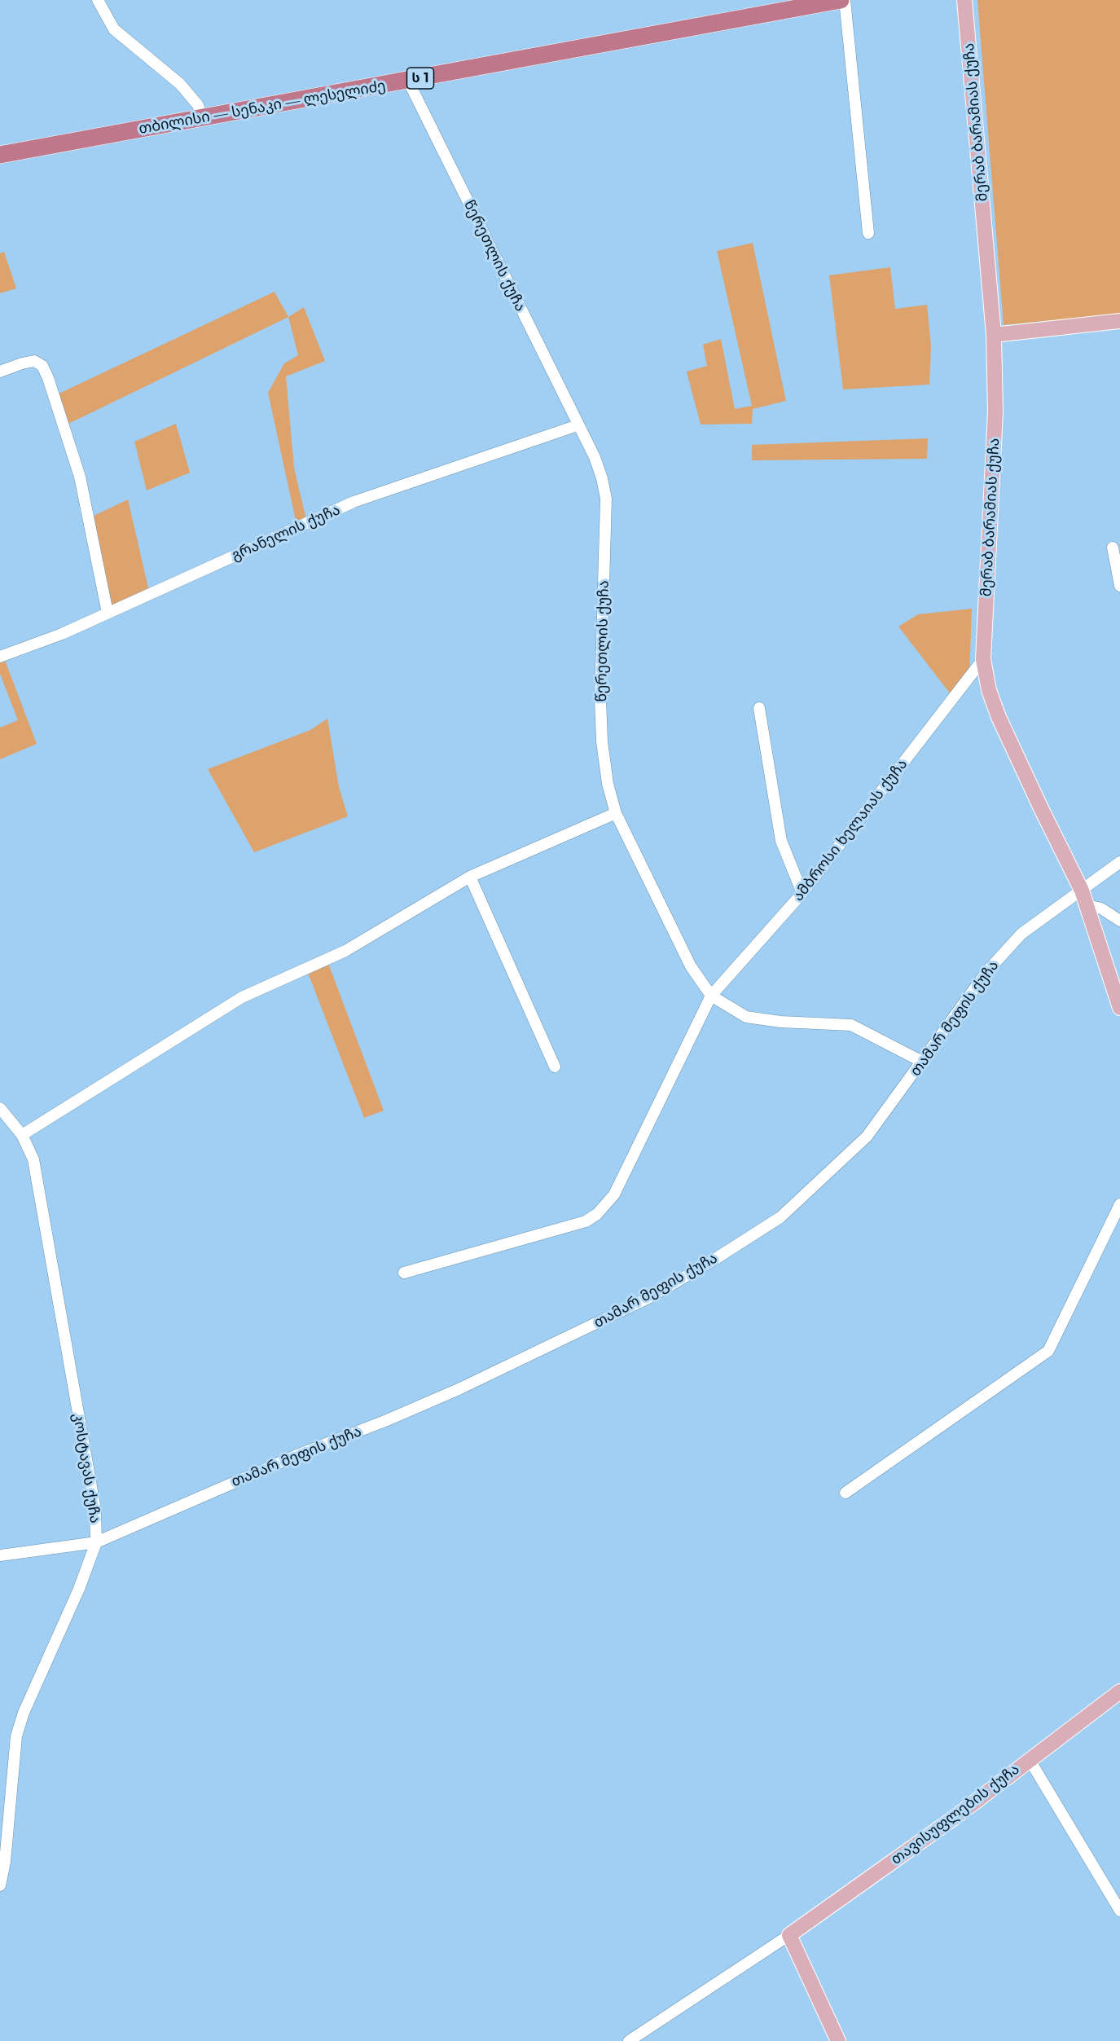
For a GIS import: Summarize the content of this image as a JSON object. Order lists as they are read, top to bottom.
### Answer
{
  "streets": {
    "highway": ["ს 1", "თბილისი — სენაკი — ლესელიძე"],
    "main road": ["მერაბ ბარამიას ქუჩა", "თავისუფლების ქუჩა"],
    "street": [
      "წერეთლის ქუჩა",
      "გრანელის ქუჩა",
      "ამბროსი ხელაიას ქუჩა",
      "თამარ მეფის ქუჩა",
      "კოსტავას ქუჩა"
    ]
  },
  "crossings": [
    ["თბილისი — სენაკი — ლესელიძე", "წერეთლის ქუჩა"],
    ["მერაბ ბარამიას ქუჩა", "ამბროსი ხელაიას ქუჩა"],
    ["მერაბ ბარამიას ქუჩა", "თამარ მეფის ქუჩა"],
    ["წერეთლის ქუჩა", "გრანელის ქუჩა"],
    ["წერეთლის ქუჩა", "ამბროსი ხელაიას ქუჩა"],
    ["წერეთლის ქუჩა", "თამარ მეფის ქუჩა"],
    ["თამარ მეფის ქუჩა", "კოსტავას ქუჩა"]
  ]
}
